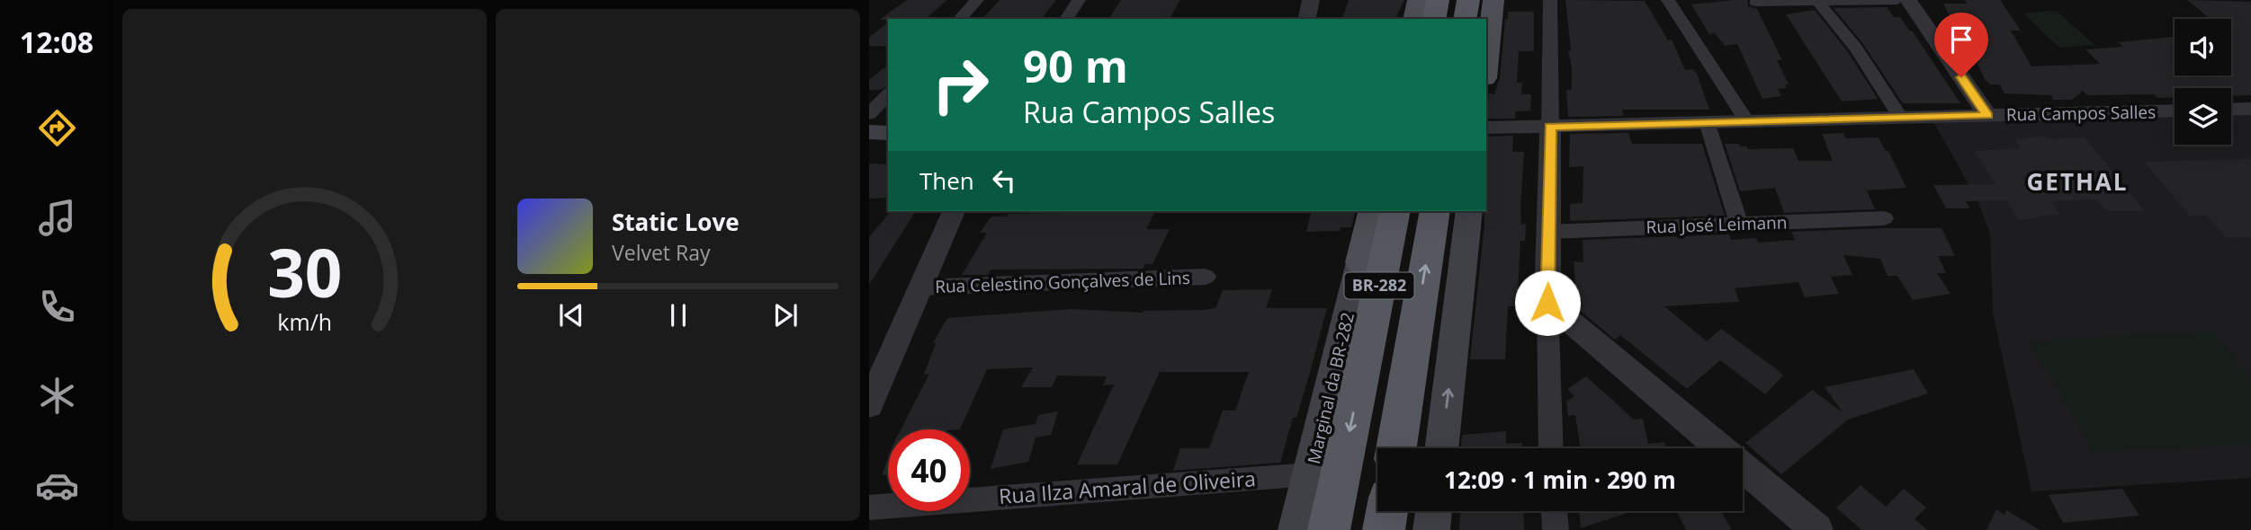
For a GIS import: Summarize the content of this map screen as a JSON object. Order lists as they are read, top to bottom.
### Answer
{
  "streets": {
    "highway": ["BR-282"],
    "main road": ["Marginal da BR-282"],
    "street": [
      "Rua Campos Salles",
      "Rua José Leimann",
      "Rua Celestino Gonçalves de Lins",
      "Rua Ilza Amaral de Oliveira"
    ]
  },
  "crossings": [
    ["Marginal da BR-282", "Rua Ilza Amaral de Oliveira"]
  ],
  "districts": ["GETHAL"],
  "page": {
    "tabs": "12:08",
    "turn": ["90 m", "Rua Campos Salles"],
    "then": "Then",
    "song": ["Static Love", "Velvet Ray"],
    "limit": "40",
    "trip": "12:09 · 1 min · 290 m",
    "gauge": ["30", "km/h"]
  }
}
